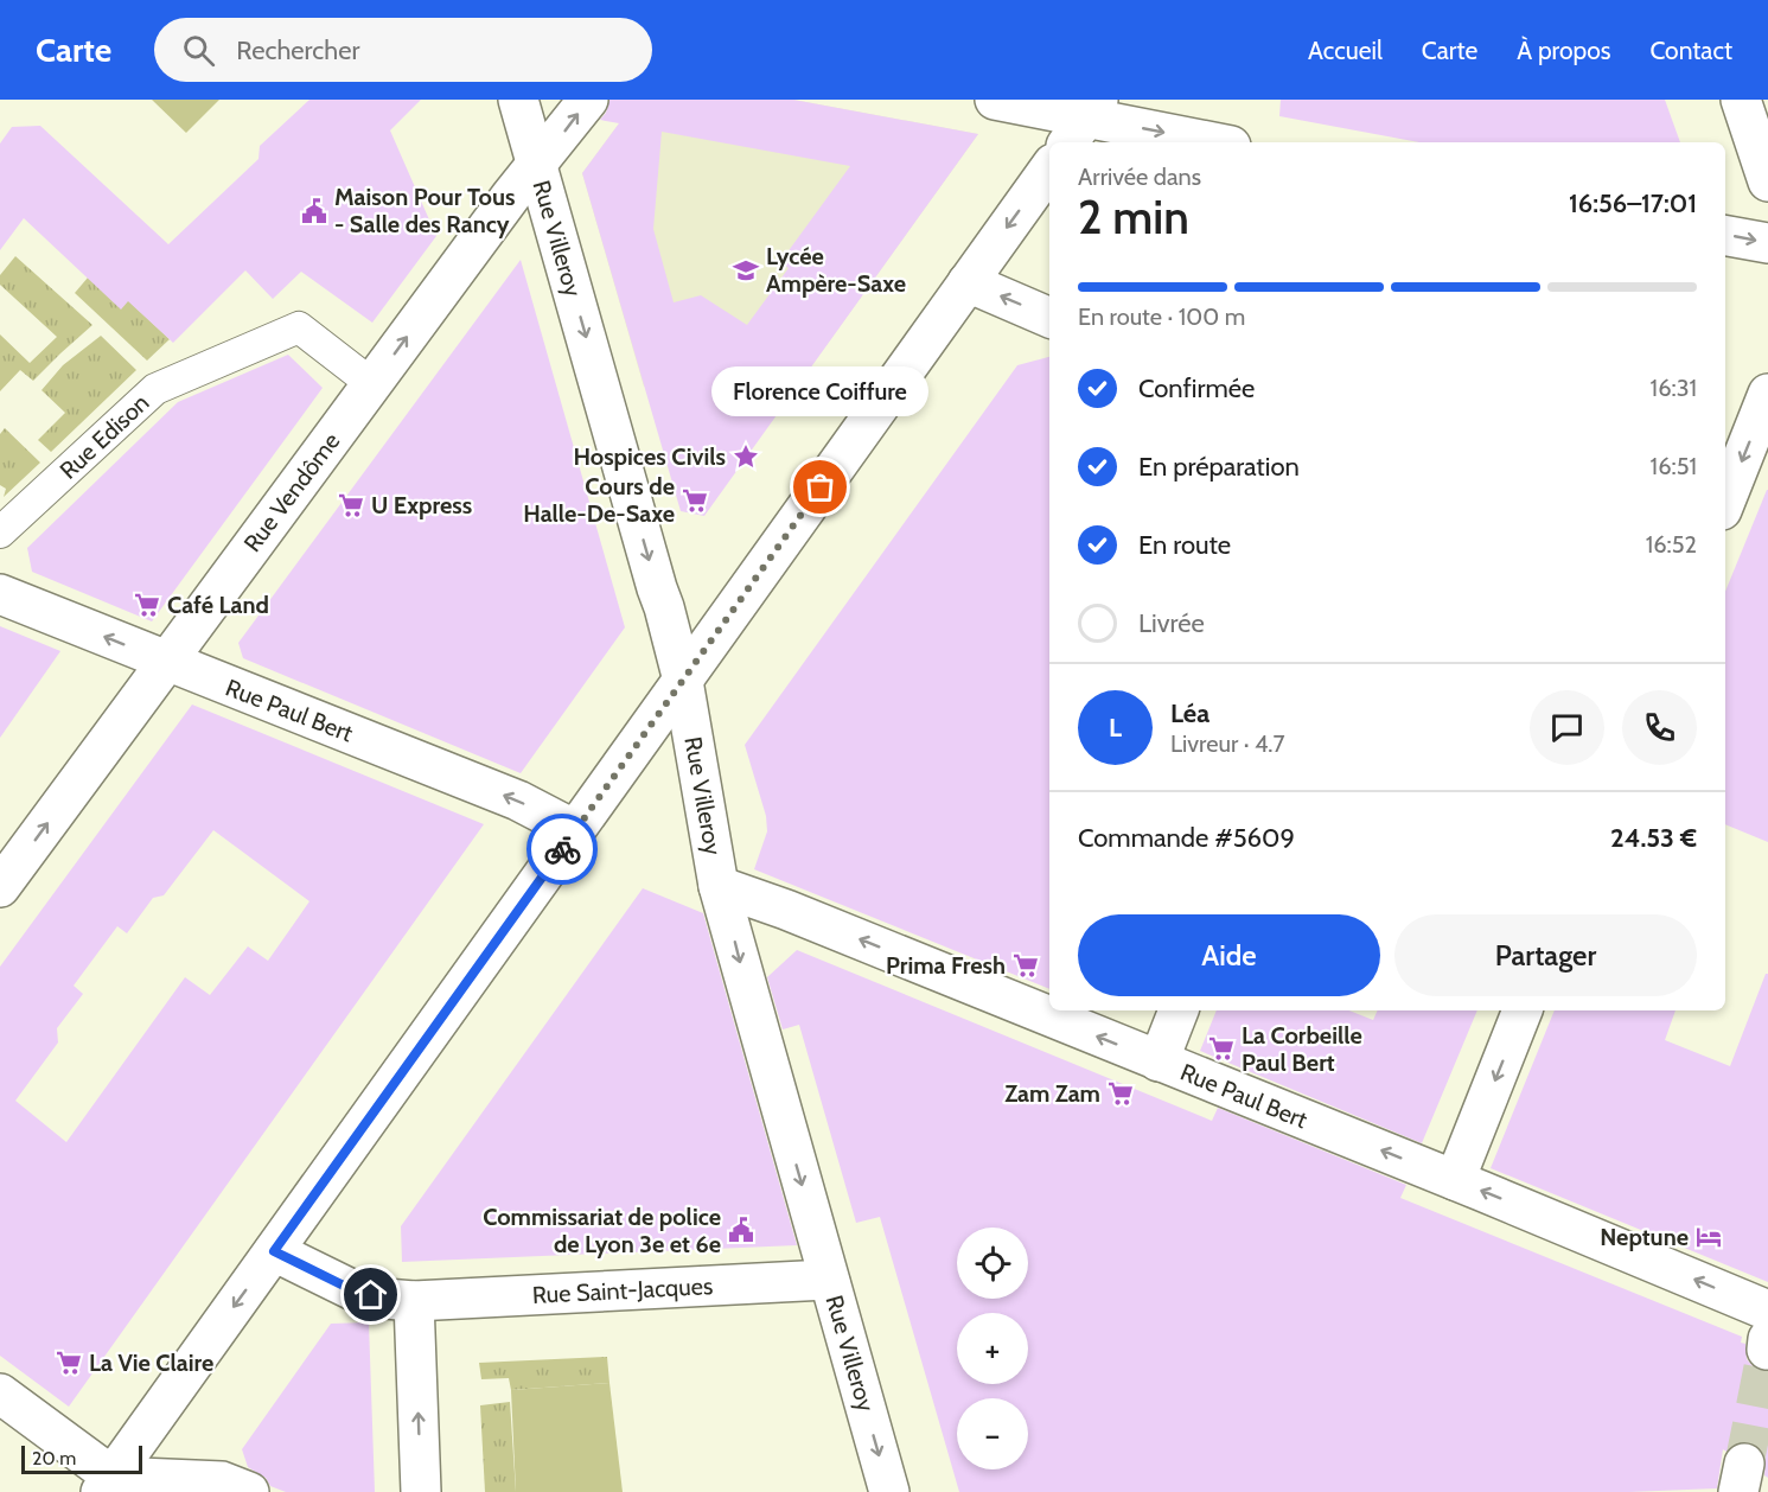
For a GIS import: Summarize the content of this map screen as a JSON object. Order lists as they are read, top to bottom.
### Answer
{
  "streets": {
    "street": [
      "Rue Villeroy",
      "Rue Edison",
      "Rue Vendôme",
      "Rue Paul Bert",
      "Rue Saint-Jacques"
    ]
  },
  "crossings": [
    ["Rue Villeroy", "Rue Vendôme"],
    ["Rue Villeroy", "Rue Paul Bert"],
    ["Rue Villeroy", "Rue Saint-Jacques"],
    ["Rue Edison", "Rue Vendôme"],
    ["Rue Vendôme", "Rue Paul Bert"]
  ],
  "one_way": ["Rue Villeroy", "Rue Vendôme", "Rue Paul Bert"],
  "places": {
    "public building": ["Maison Pour Tous - Salle des Rancy", "Commissariat de police de Lyon 3e et 6e"],
    "school or university": ["Lycée Ampère-Saxe"],
    "place": ["Hospices Civils"],
    "other": ["Florence Coiffure"],
    "supermarket": [
      "Cours de Halle-De-Saxe",
      "U Express",
      "Café Land",
      "Prima Fresh",
      "La Corbeille Paul Bert",
      "Zam Zam",
      "La Vie Claire"
    ],
    "hotel": ["Neptune"]
  },
  "scale_bar": "20 m",
  "page": {
    "header": "Carte",
    "search": "Rechercher",
    "nav": [
      "Accueil",
      "Carte",
      "À propos",
      "Contact"
    ],
    "heading": ["2 min", "Arrivée dans", "16:56–17:01"],
    "panel": [
      "Léa",
      "Livreur · 4.7",
      "Commande #5609",
      "24.53 €"
    ],
    "bar": "En route · 100 m",
    "list": [
      ["Confirmée", "16:31"],
      ["En préparation", "16:51"],
      ["En route", "16:52"],
      "Livrée"
    ],
    "bubble": "Florence Coiffure",
    "round": "L",
    "buttons": ["Aide", "Partager"],
    "map_buttons": ["+", "−"],
    "scale": "20 m"
  }
}
